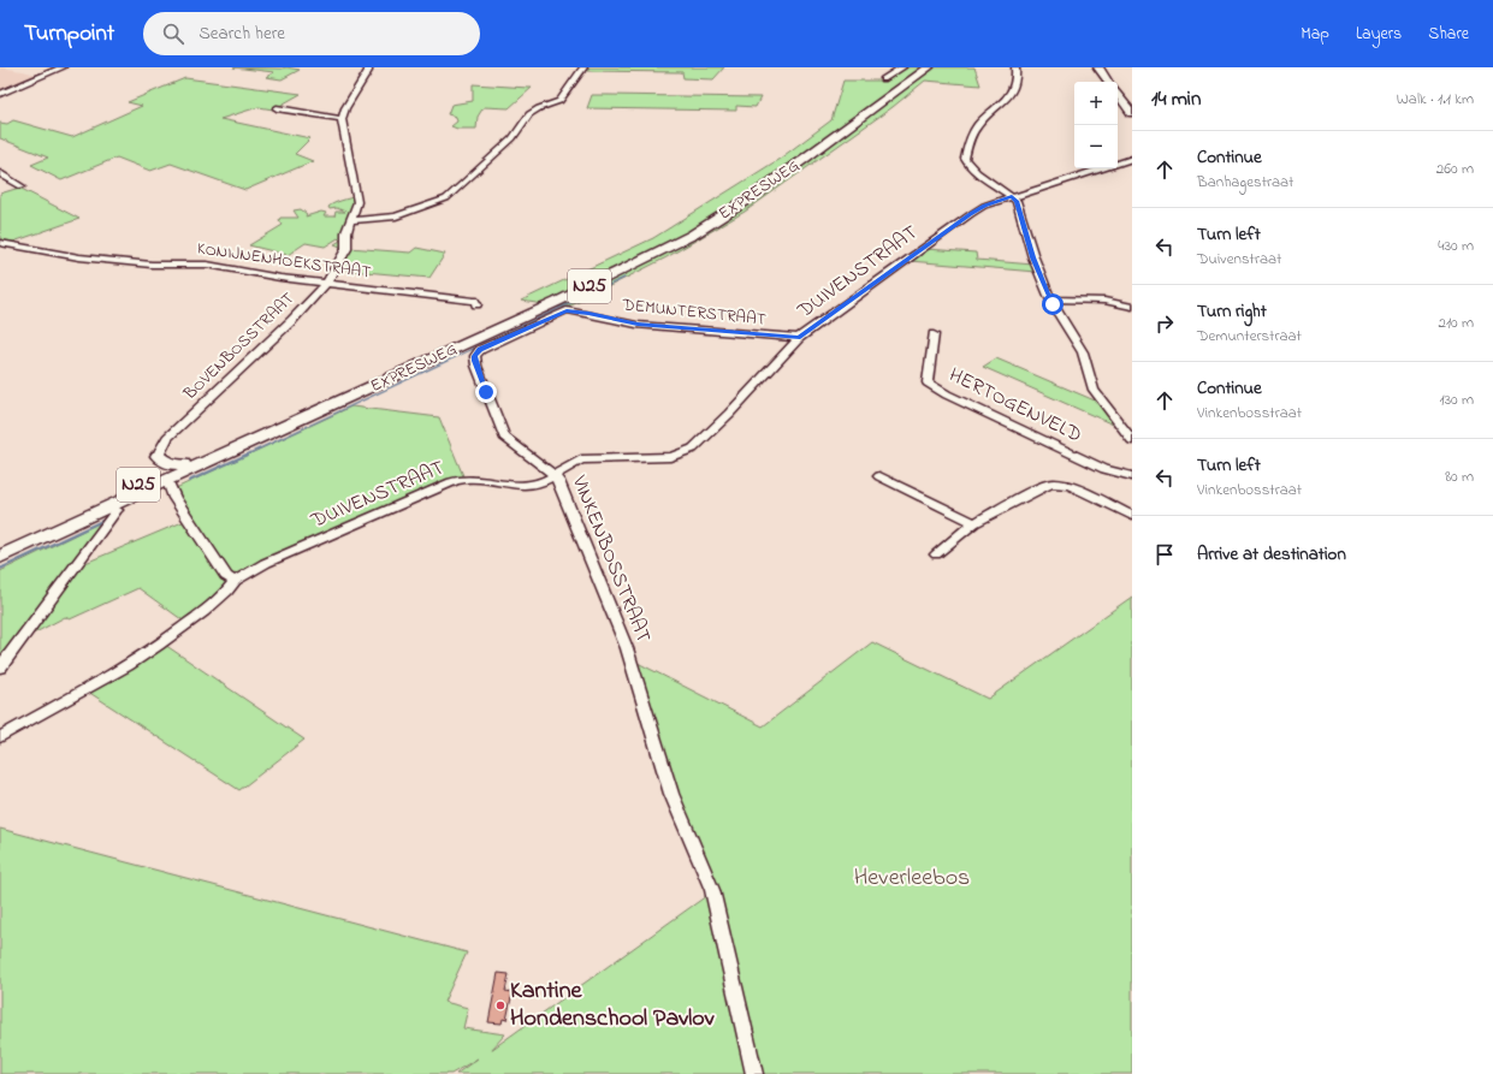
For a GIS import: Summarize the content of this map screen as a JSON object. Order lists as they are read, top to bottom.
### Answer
{
  "streets": {
    "highway": ["EXPRESWEG", "N25"],
    "street": [
      "KONIJNENHOEKSTRAAT",
      "DUIVENSTRAAT",
      "DEMUNTERSTRAAT",
      "BOVENBOSSTRAAT",
      "HERTOGENVELD",
      "VINKENBOSSTRAAT"
    ]
  },
  "crossings": [
    ["KONIJNENHOEKSTRAAT", "BOVENBOSSTRAAT"],
    ["DUIVENSTRAAT", "DEMUNTERSTRAAT"],
    ["DUIVENSTRAAT", "VINKENBOSSTRAAT"],
    ["DEMUNTERSTRAAT", "VINKENBOSSTRAAT"]
  ],
  "parks": ["Heverleebos"],
  "places": ["Kantine Hondenschool Pavlov"],
  "page": {
    "header": "Turnpoint",
    "search": "Search here",
    "nav": ["Map", "Layers", "Share"],
    "heading": ["14 min", "Walk · 1.1 km"],
    "map_buttons": ["+", "−"],
    "list": [
      ["Continue", "Banhagestraat", "260 m"],
      ["Turn left", "Duivenstraat", "430 m"],
      ["Turn right", "Demunterstraat", "210 m"],
      ["Continue", "Vinkenbosstraat", "130 m"],
      ["Turn left", "Vinkenbosstraat", "80 m"],
      "Arrive at destination"
    ]
  }
}
